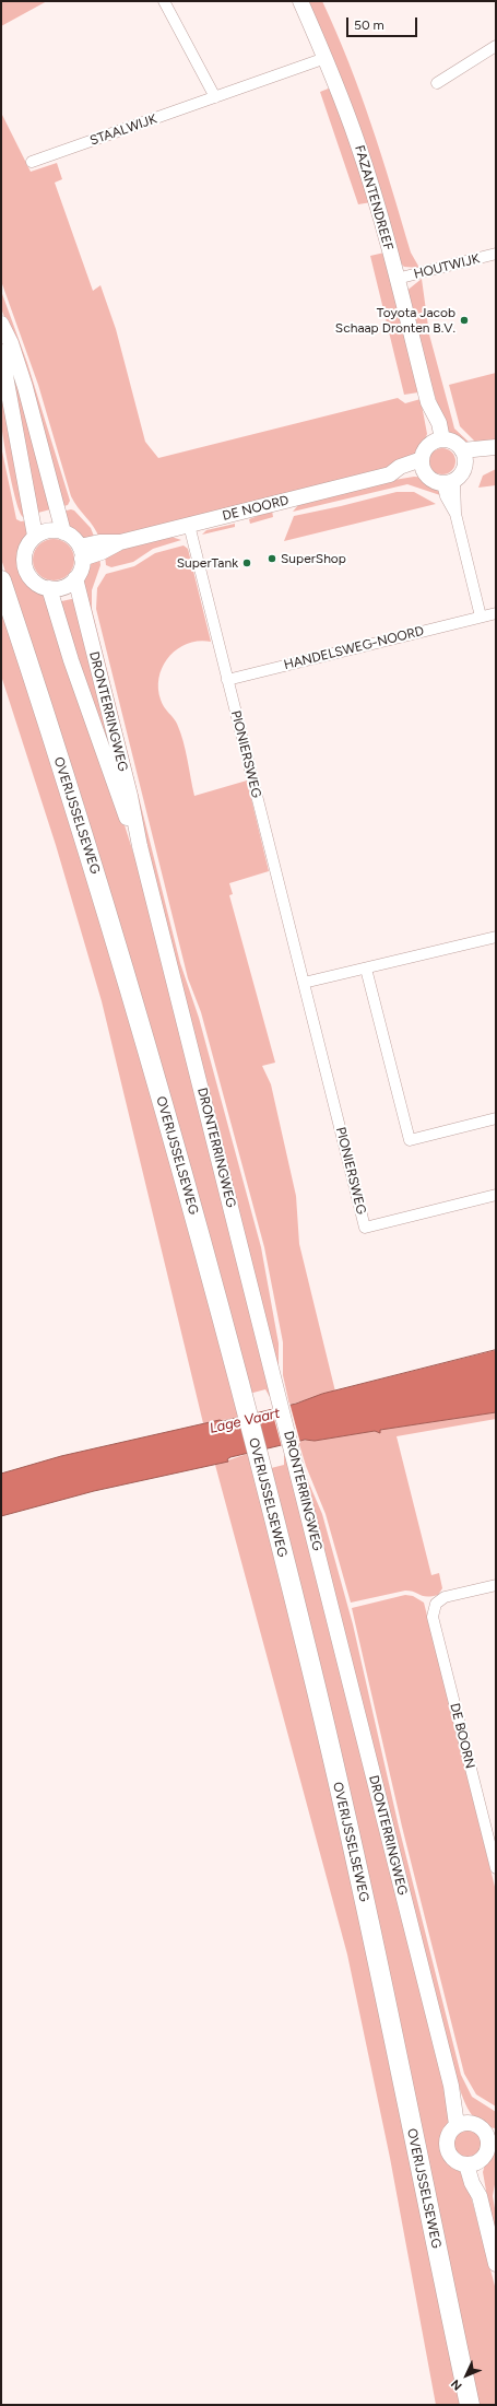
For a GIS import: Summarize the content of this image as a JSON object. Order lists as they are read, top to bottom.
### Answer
{
  "streets": {
    "highway": ["OVERIJSSELSEWEG"],
    "main road": ["FAZANTENDREEF", "DE NOORD", "DRONTERRINGWEG"],
    "street": [
      "STAALWIJK",
      "HOUTWIJK",
      "HANDELSWEG-NOORD",
      "PIONIERSWEG",
      "DE BOORN"
    ]
  },
  "crossings": [
    ["STAALWIJK", "FAZANTENDREEF"],
    ["FAZANTENDREEF", "HOUTWIJK"],
    ["FAZANTENDREEF", "DE NOORD"],
    ["DE NOORD", "DRONTERRINGWEG"],
    ["DE NOORD", "PIONIERSWEG"],
    ["HANDELSWEG-NOORD", "PIONIERSWEG"]
  ],
  "water": ["Lage Vaart"],
  "places": ["Toyota Jacob Schaap Dronten B.V.", "SuperShop", "SuperTank"],
  "scale_bar": "50 m",
  "north": "bottom left"
}
